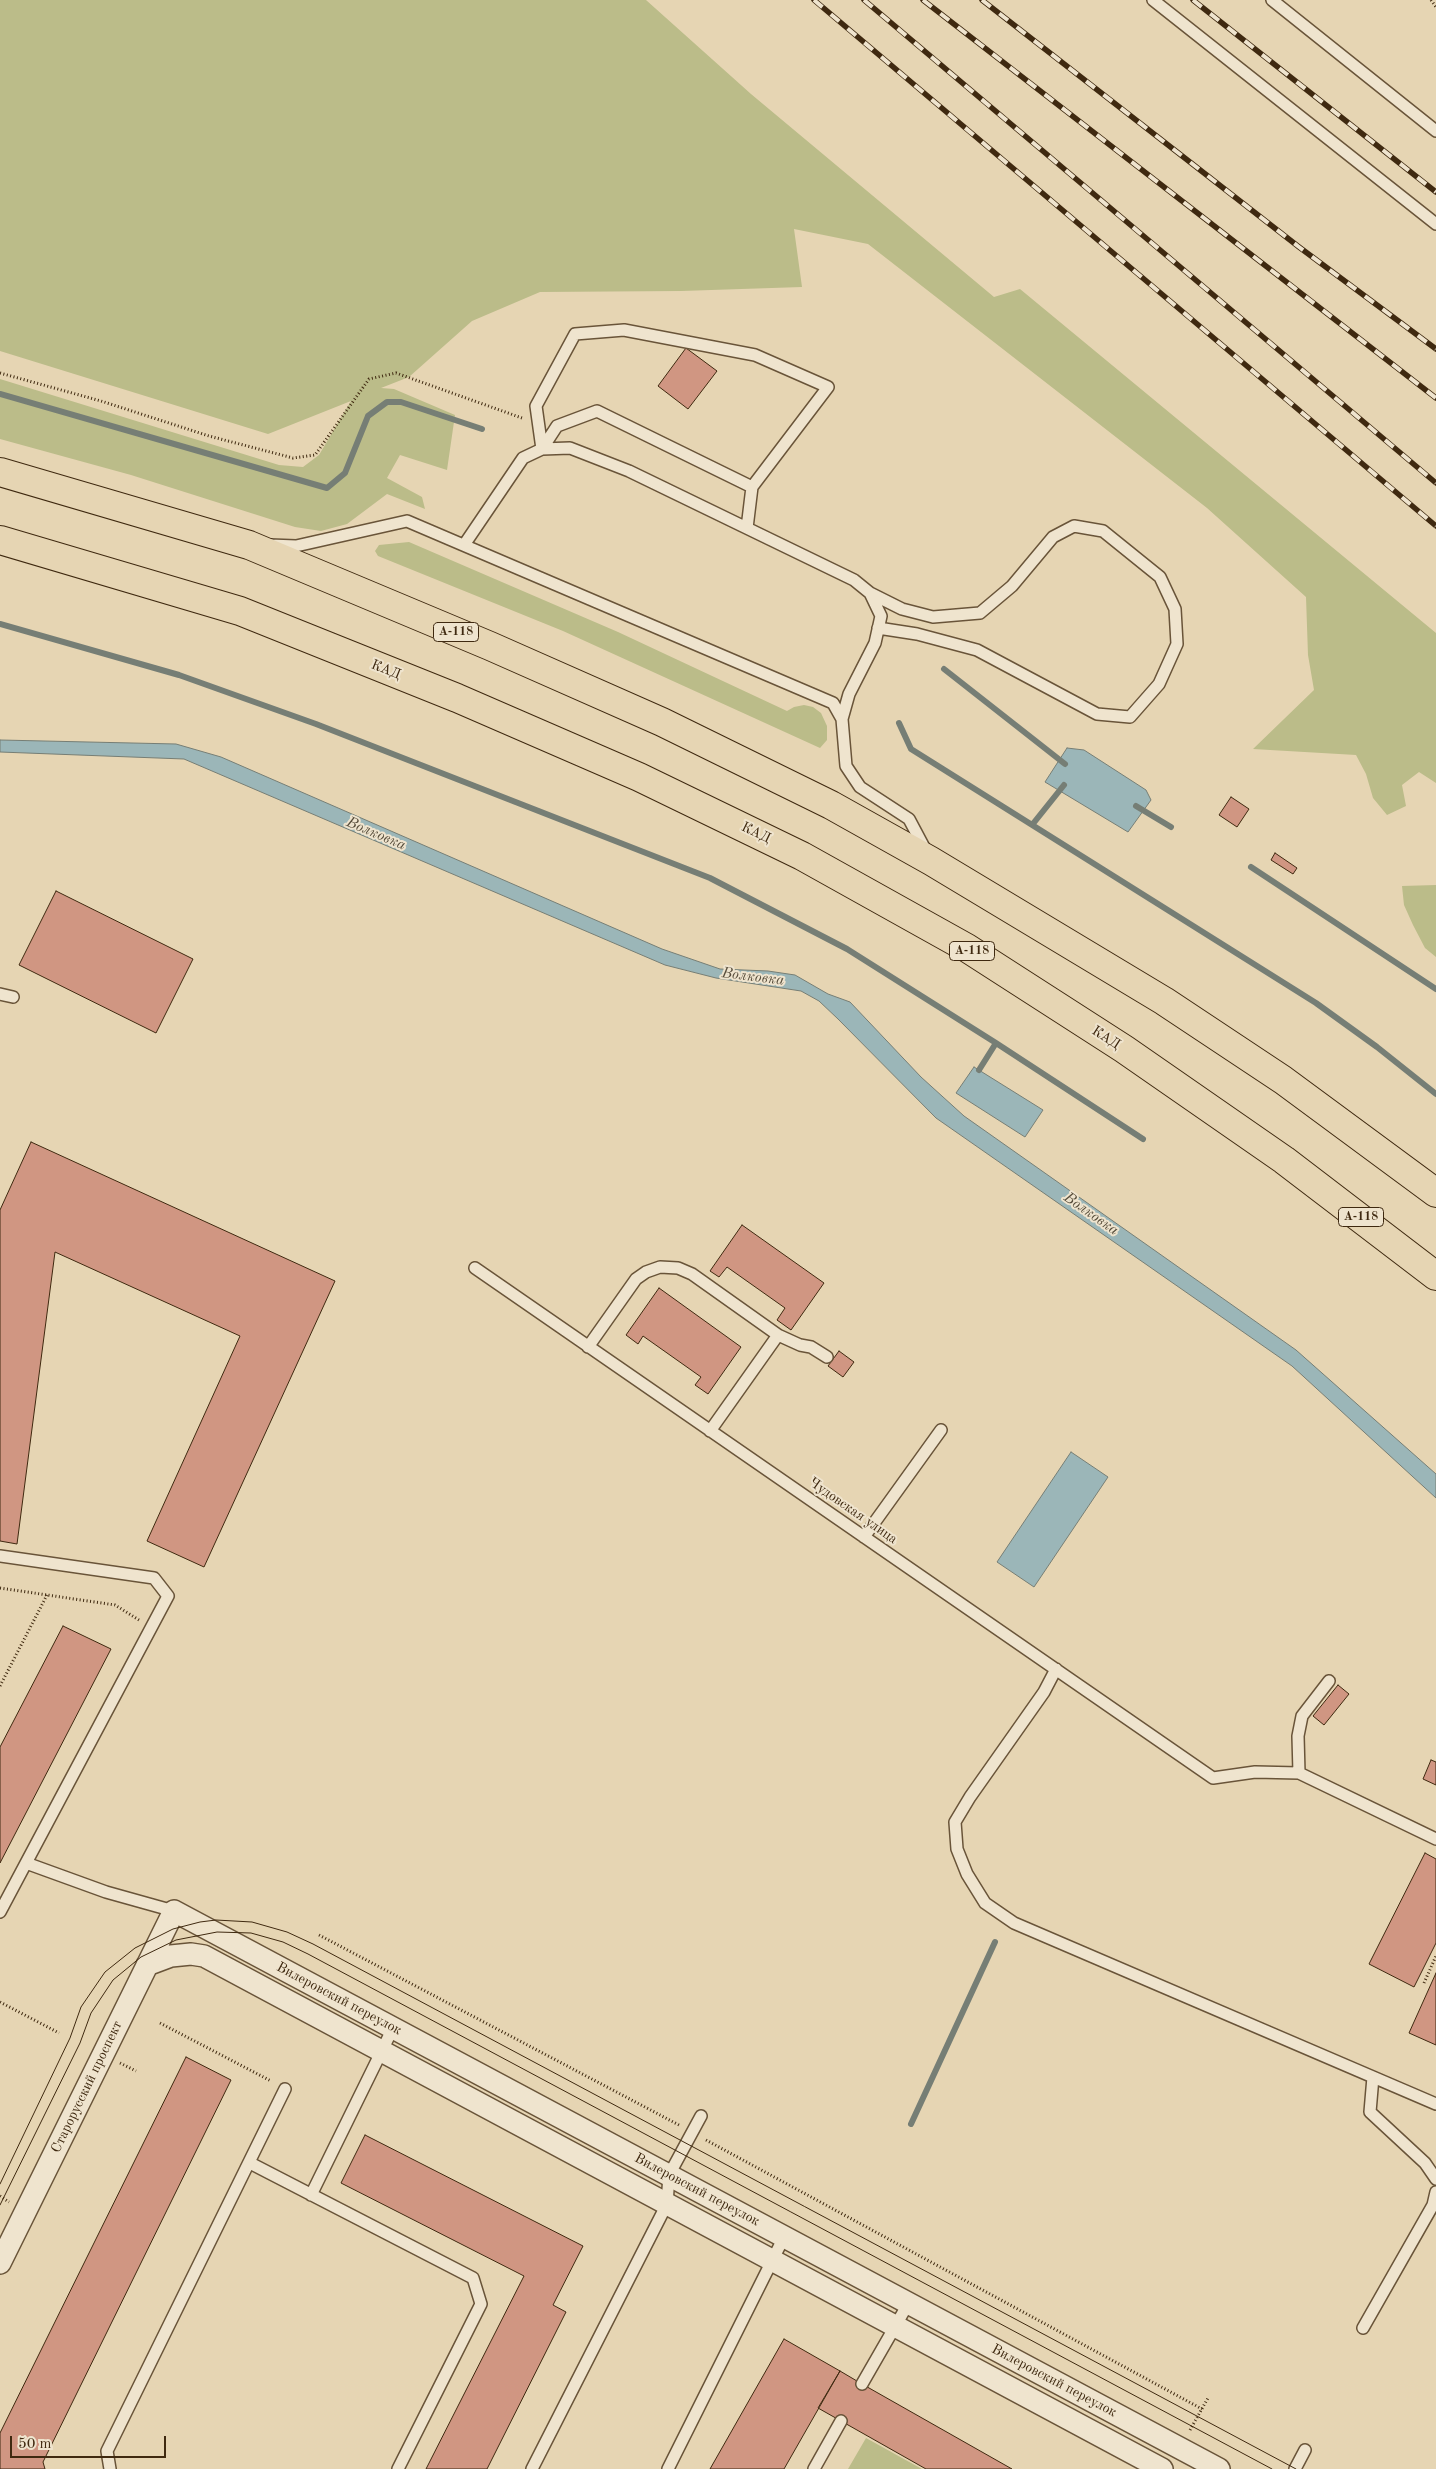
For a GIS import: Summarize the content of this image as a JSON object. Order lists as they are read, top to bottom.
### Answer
{
  "streets": {
    "highway": ["А-118", "КАД"],
    "street": ["Вилеровский переулок", "Старорусский проспект"],
    "lane": ["Чудовская улица"]
  },
  "crossings": [
    ["Вилеровский переулок", "Старорусский проспект"]
  ],
  "water": ["Волковка"],
  "scale_bar": "50 m"
}
